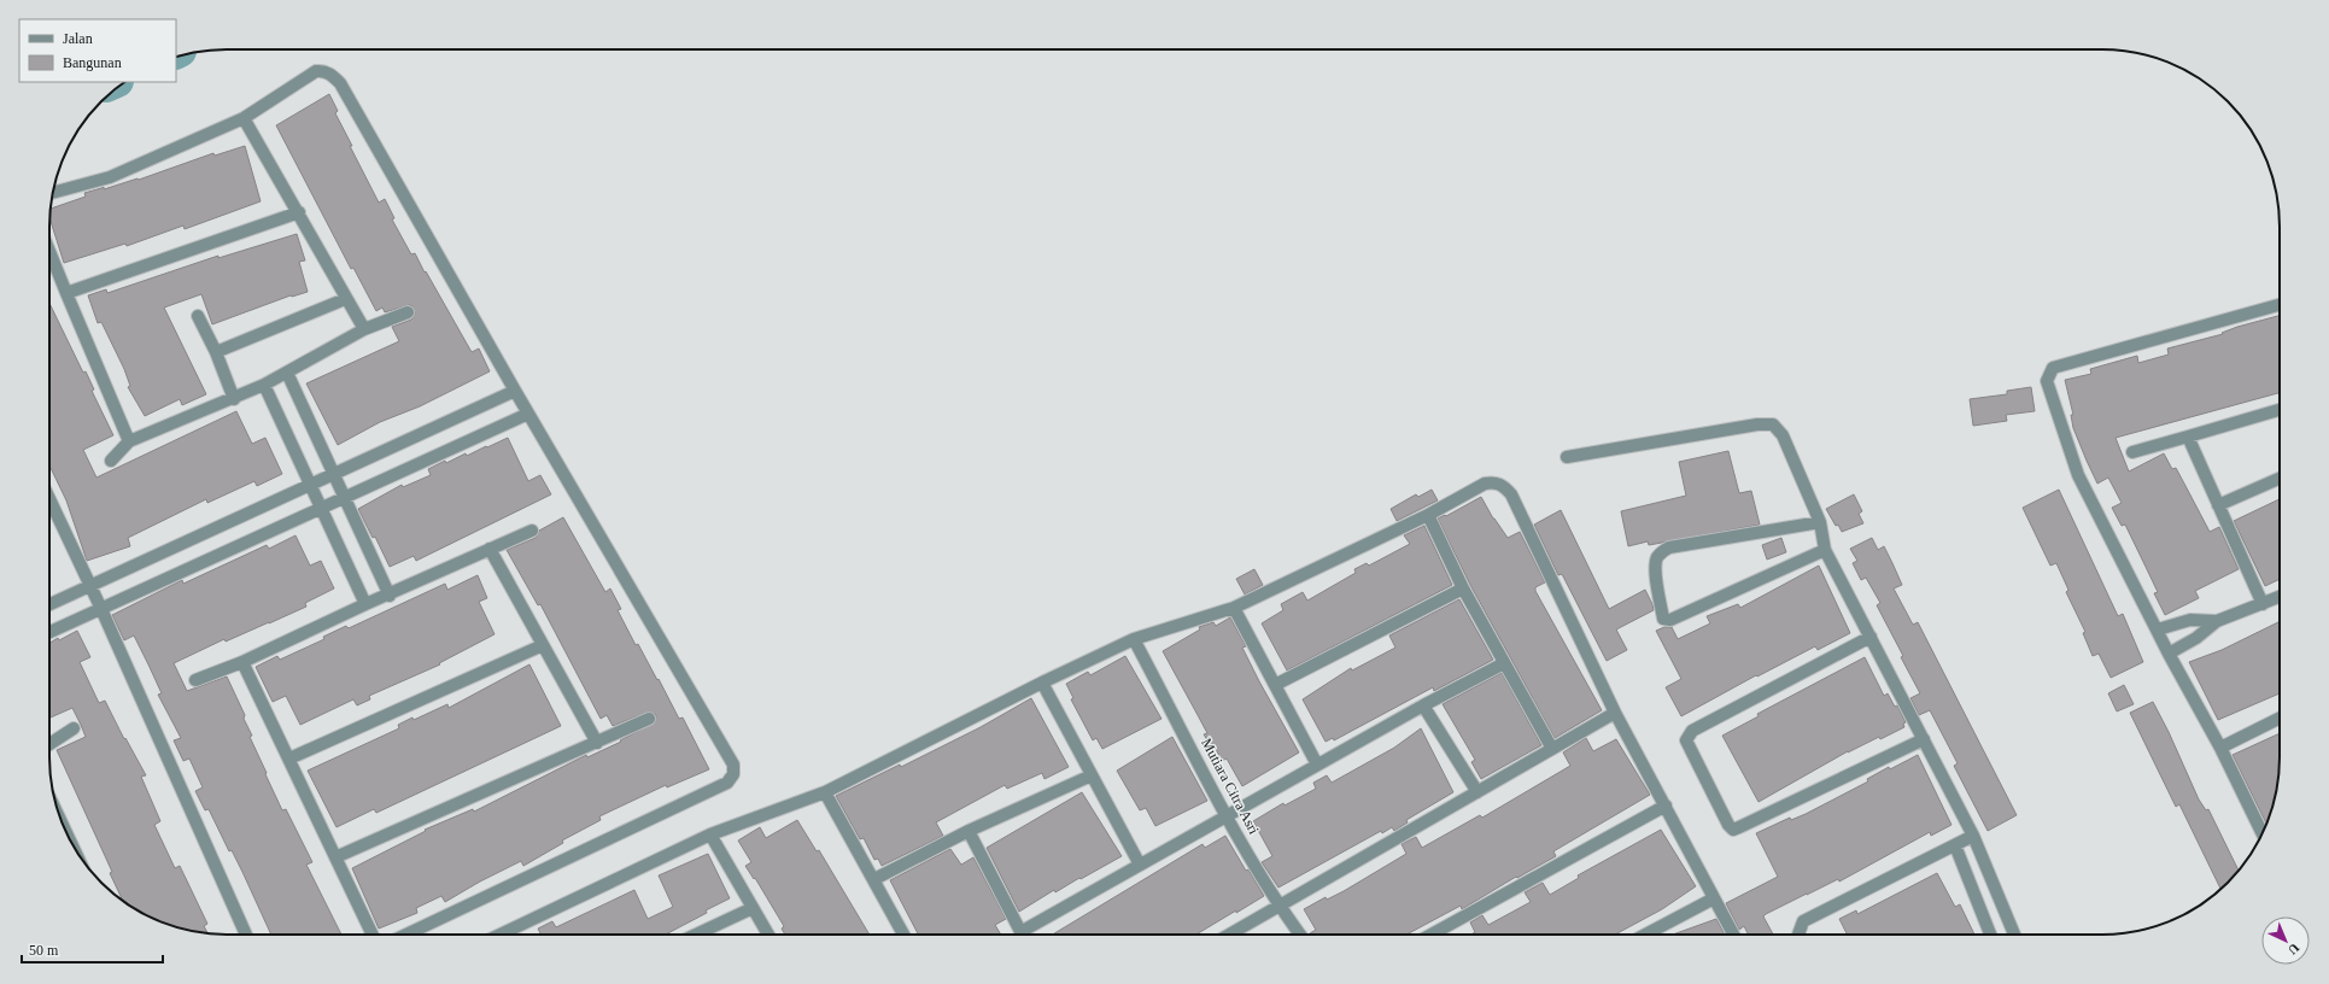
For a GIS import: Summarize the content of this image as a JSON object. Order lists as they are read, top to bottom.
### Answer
{
  "streets": {
    "street": ["Mutiara Citra Asri"]
  },
  "legend": ["Jalan", "Bangunan"],
  "scale_bar": "50 m",
  "north": "bottom right"
}
